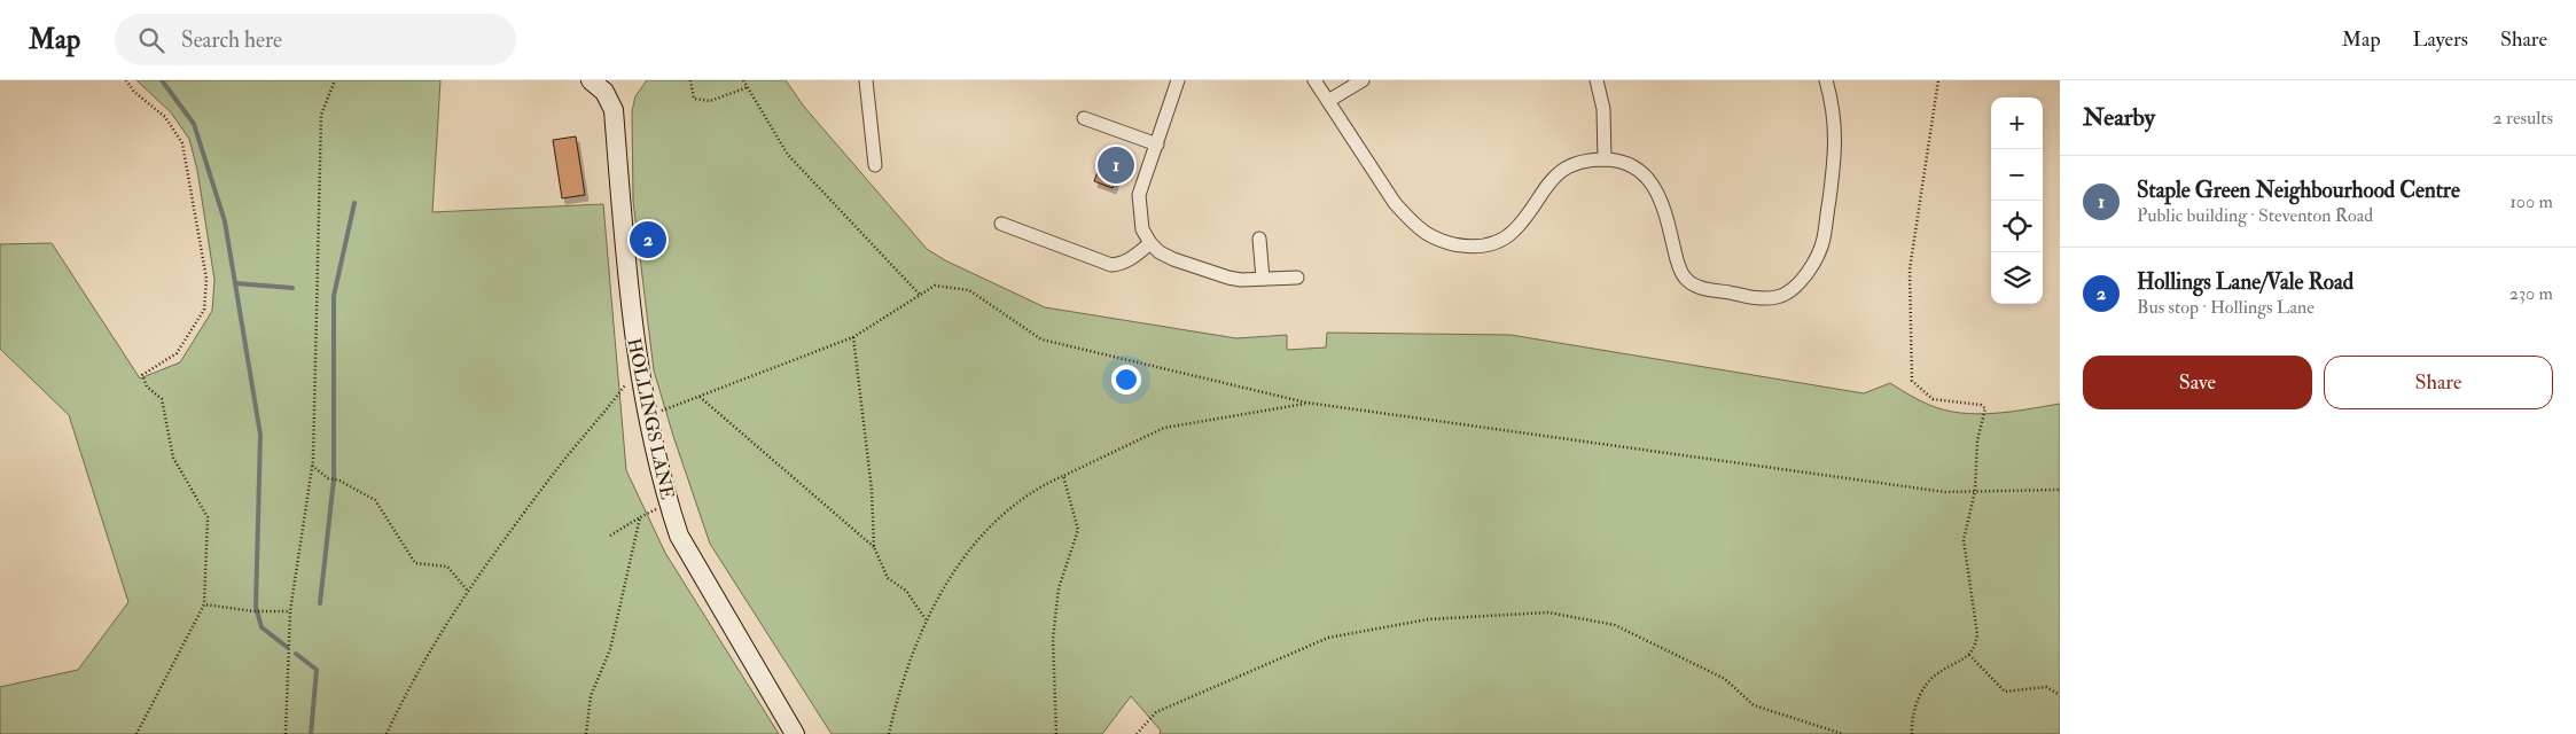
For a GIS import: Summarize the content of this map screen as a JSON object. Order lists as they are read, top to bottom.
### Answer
{
  "streets": {
    "street": ["HOLLINGS LANE"]
  },
  "page": {
    "header": "Map",
    "search": "Search here",
    "nav": ["Map", "Layers", "Share"],
    "heading": ["Nearby", "2 results"],
    "map_buttons": ["+", "−"],
    "pins": ["1", "2"],
    "list": [
      {
        "mark": "1",
        "name": "Staple Green Neighbourhood Centre",
        "note": "Public building · Steventon Road",
        "value": "100 m"
      },
      {
        "mark": "2",
        "name": "Hollings Lane/Vale Road",
        "note": "Bus stop · Hollings Lane",
        "value": "230 m"
      }
    ],
    "buttons": ["Save", "Share"]
  }
}
